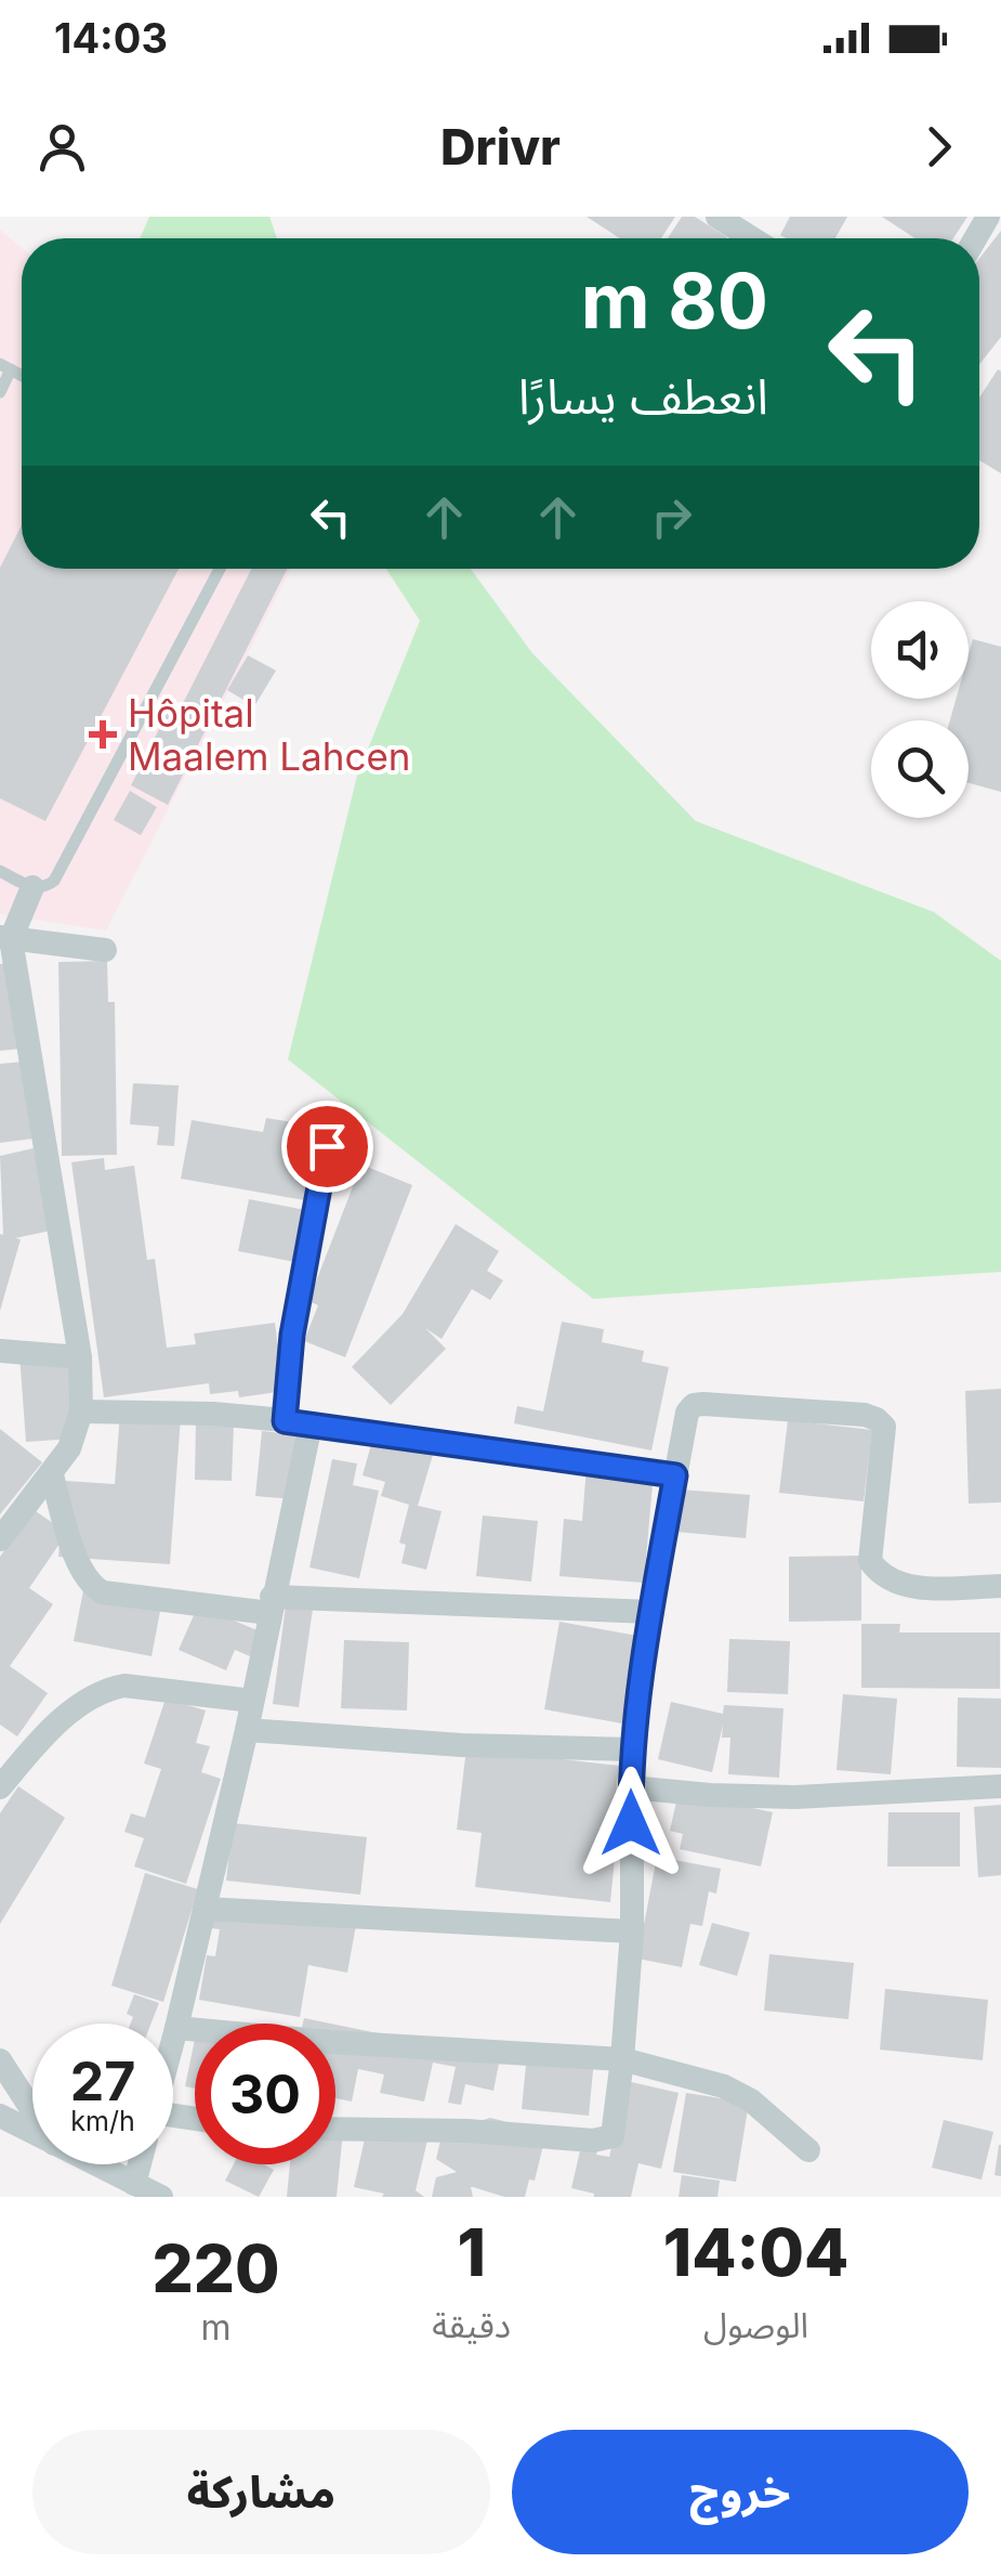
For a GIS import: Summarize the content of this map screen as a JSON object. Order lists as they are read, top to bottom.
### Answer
{
  "places": {
    "health": ["Hôpital Maalem Lahcen"]
  },
  "page": {
    "status": "14:03",
    "header": "Drivr",
    "turn": ["80 m", "انعطف يسارًا"],
    "speed": "27 km/h",
    "limit": "30",
    "eta": [
      "14:04",
      "الوصول",
      "1",
      "دقيقة",
      "220",
      "m"
    ],
    "buttons": ["خروج", "مشاركة"]
  }
}
